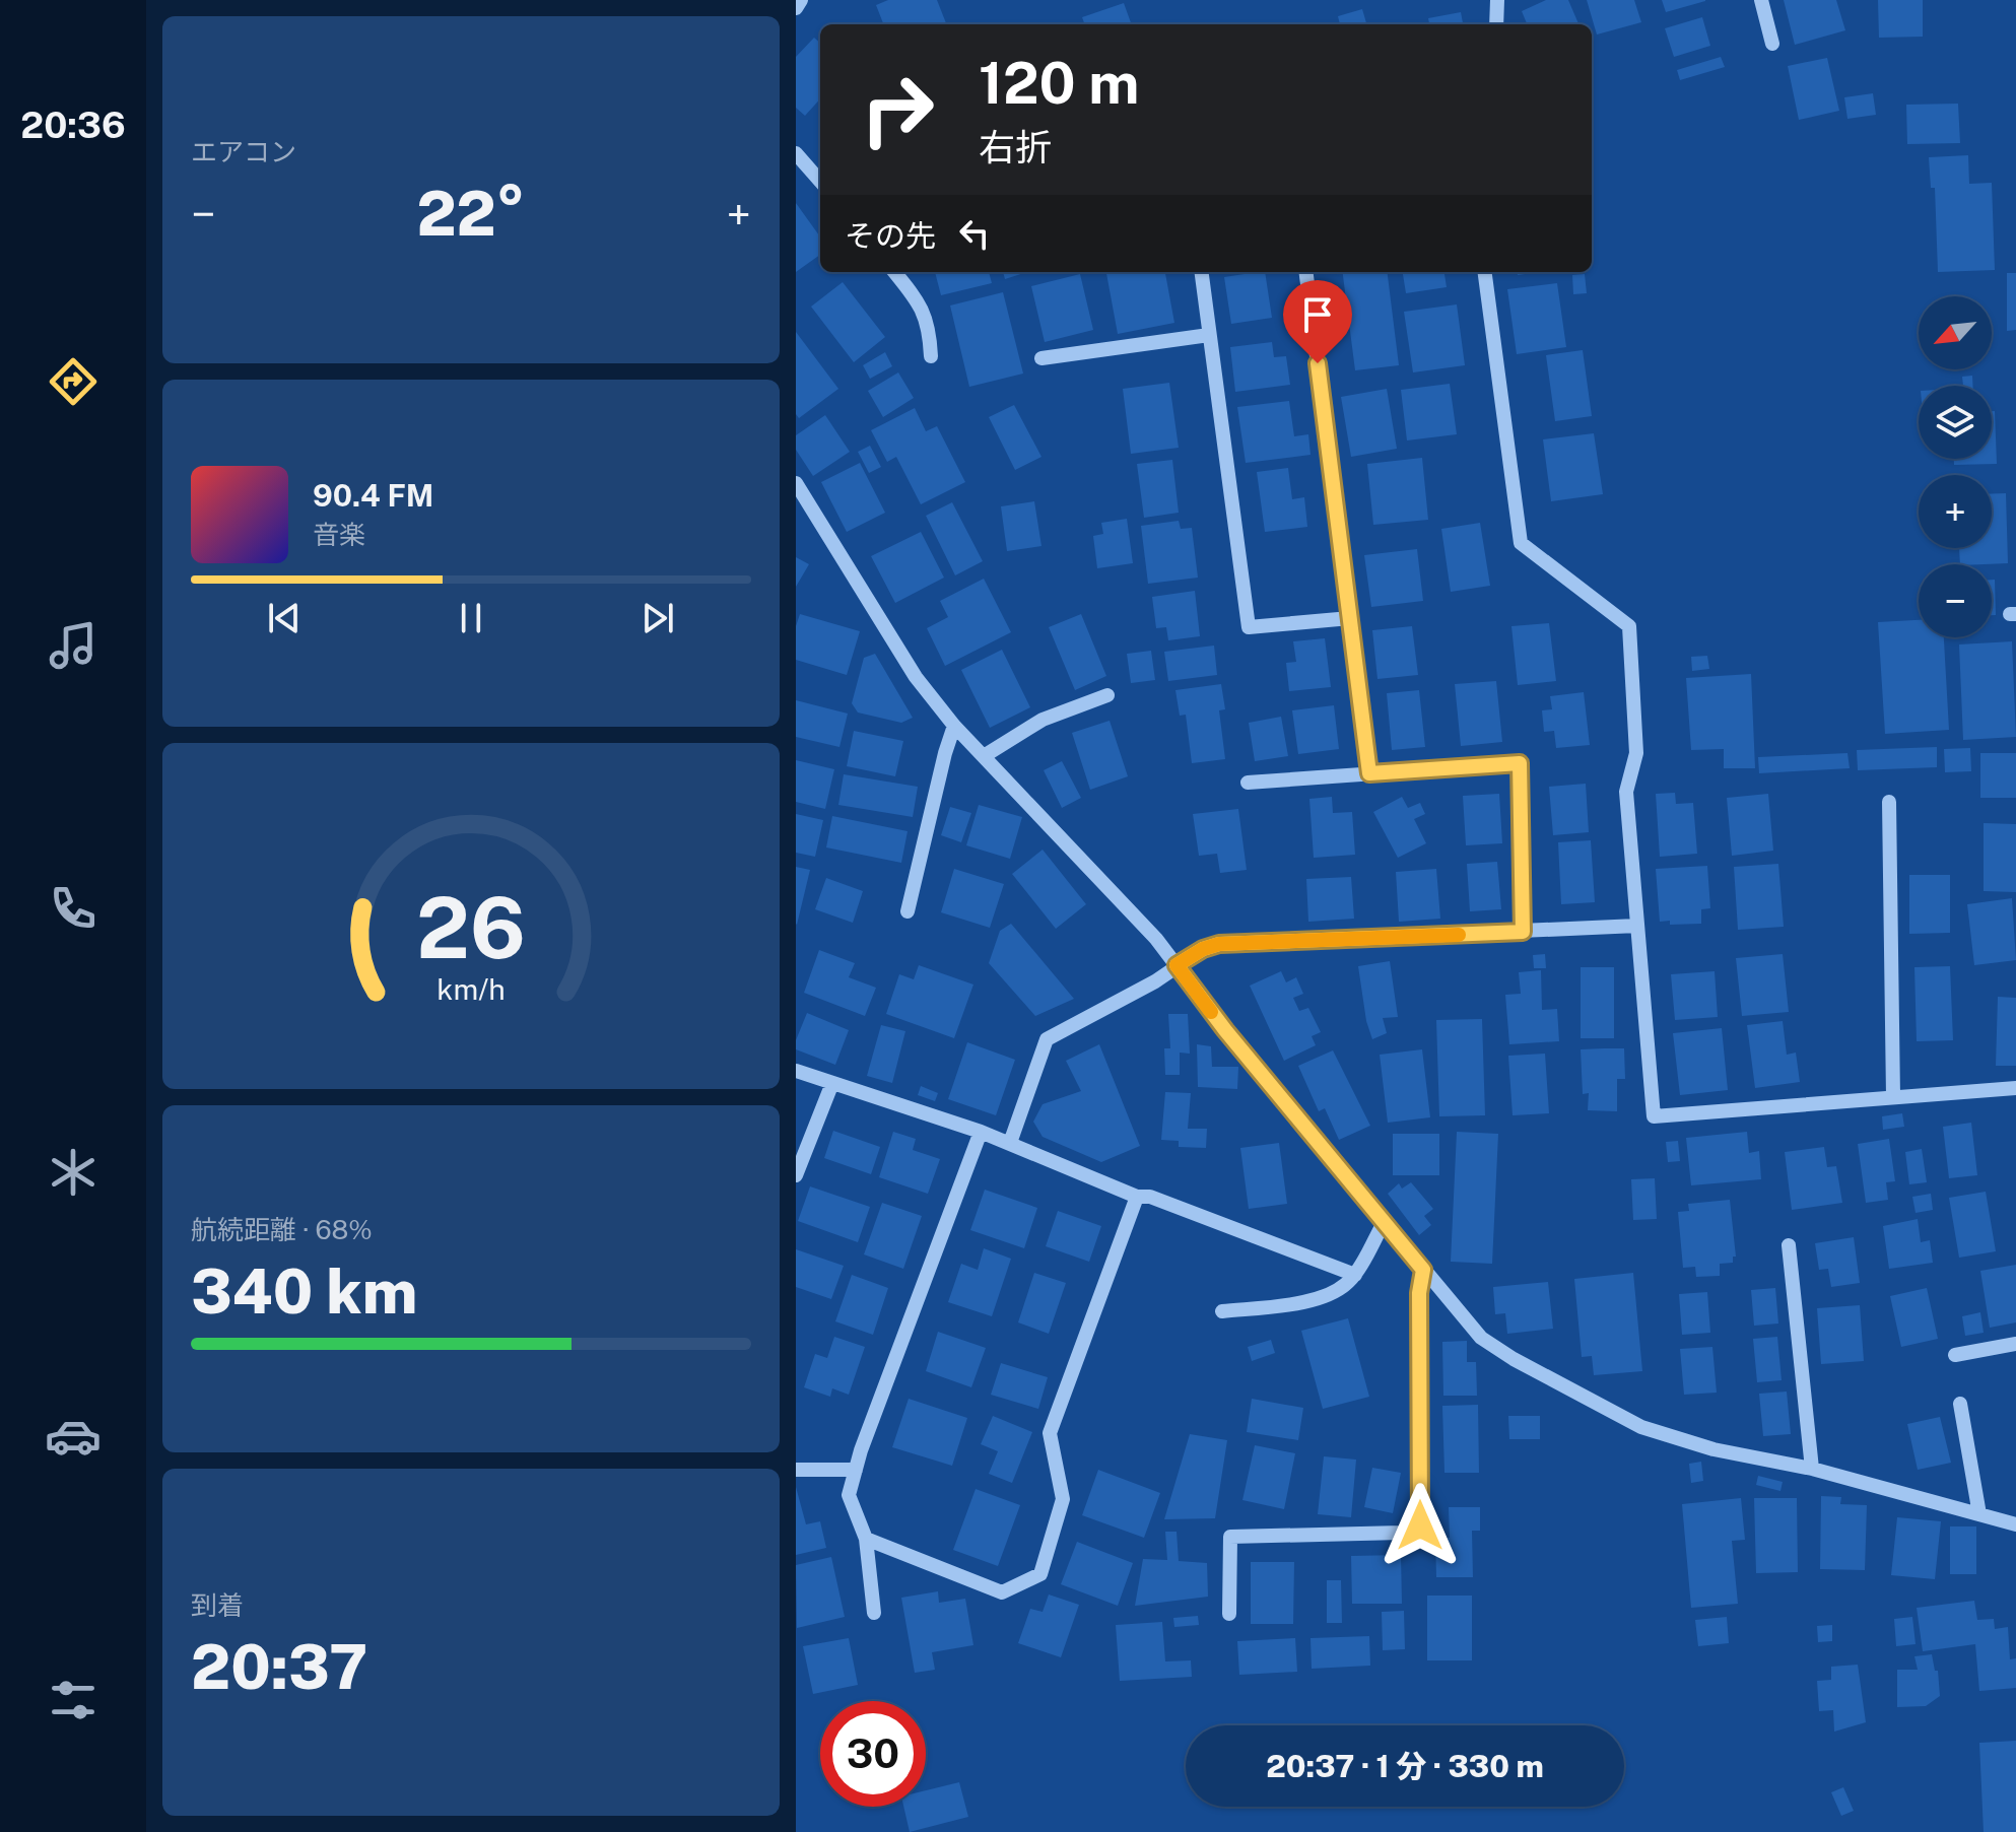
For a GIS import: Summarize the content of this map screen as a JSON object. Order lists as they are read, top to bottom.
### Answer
{
  "north": "bottom left",
  "page": {
    "tabs": "20:36",
    "tile": [
      "エアコン",
      ["航続距離 · 68%", "340 km"],
      ["到着", "20:37"]
    ],
    "turn": ["120 m", "右折"],
    "heat": ["−", "22°", "+"],
    "then": "その先",
    "map_buttons": ["+", "−"],
    "song": ["90.4 FM", "音楽"],
    "limit": "30",
    "trip": "20:37 · 1 分 · 330 m",
    "gauge": ["26", "km/h"]
  }
}
